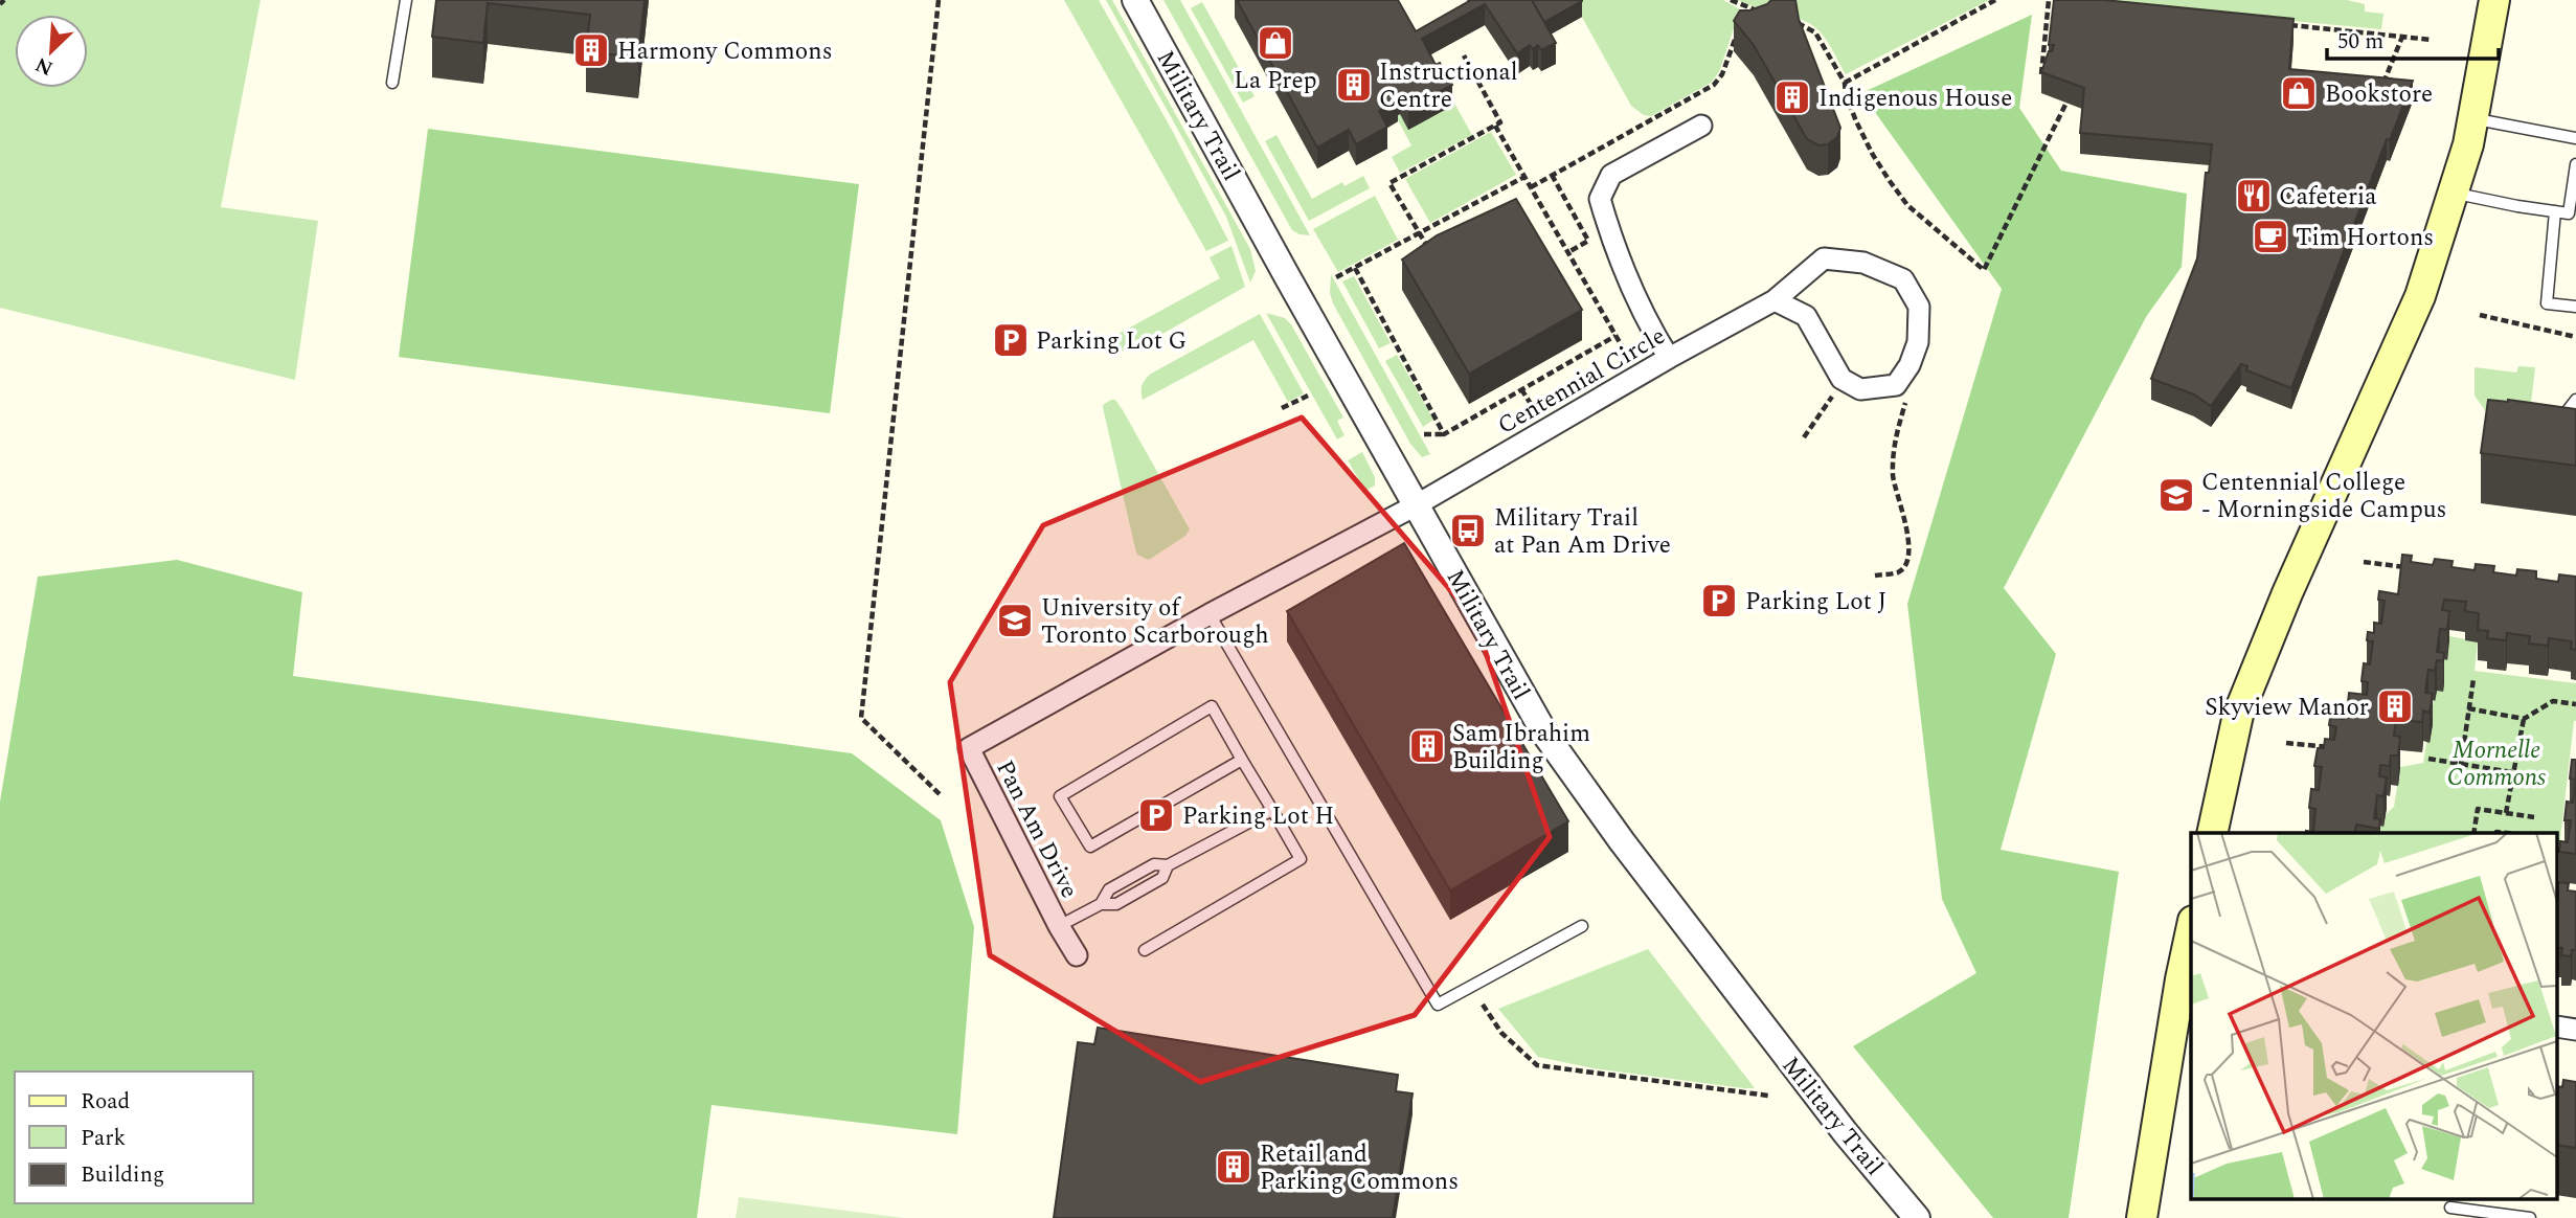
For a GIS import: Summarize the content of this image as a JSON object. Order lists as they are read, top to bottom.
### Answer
{
  "streets": {
    "street": ["Military Trail", "Centennial Circle", "Pan Am Drive"]
  },
  "crossings": [
    ["Military Trail", "Centennial Circle"],
    ["Military Trail", "Pan Am Drive"],
    ["Centennial Circle", "Pan Am Drive"]
  ],
  "parks": ["Mornelle Commons"],
  "places": {
    "shop": ["La Prep", "Bookstore"],
    "building": [
      "Harmony Commons",
      "Instructional Centre",
      "Indigenous House",
      "Skyview Manor",
      "Sam Ibrahim Building",
      "Retail and Parking Commons"
    ],
    "restaurant": ["Cafeteria"],
    "cafe": ["Tim Hortons"],
    "parking": ["Parking Lot G", "Parking Lot J", "Parking Lot H"],
    "school or university": ["Centennial College - Morningside Campus", "University of Toronto Scarborough"],
    "bus stop": ["Military Trail at Pan Am Drive"]
  },
  "legend": ["Road", "Park", "Building"],
  "scale_bar": "50 m",
  "north": "bottom left"
}
